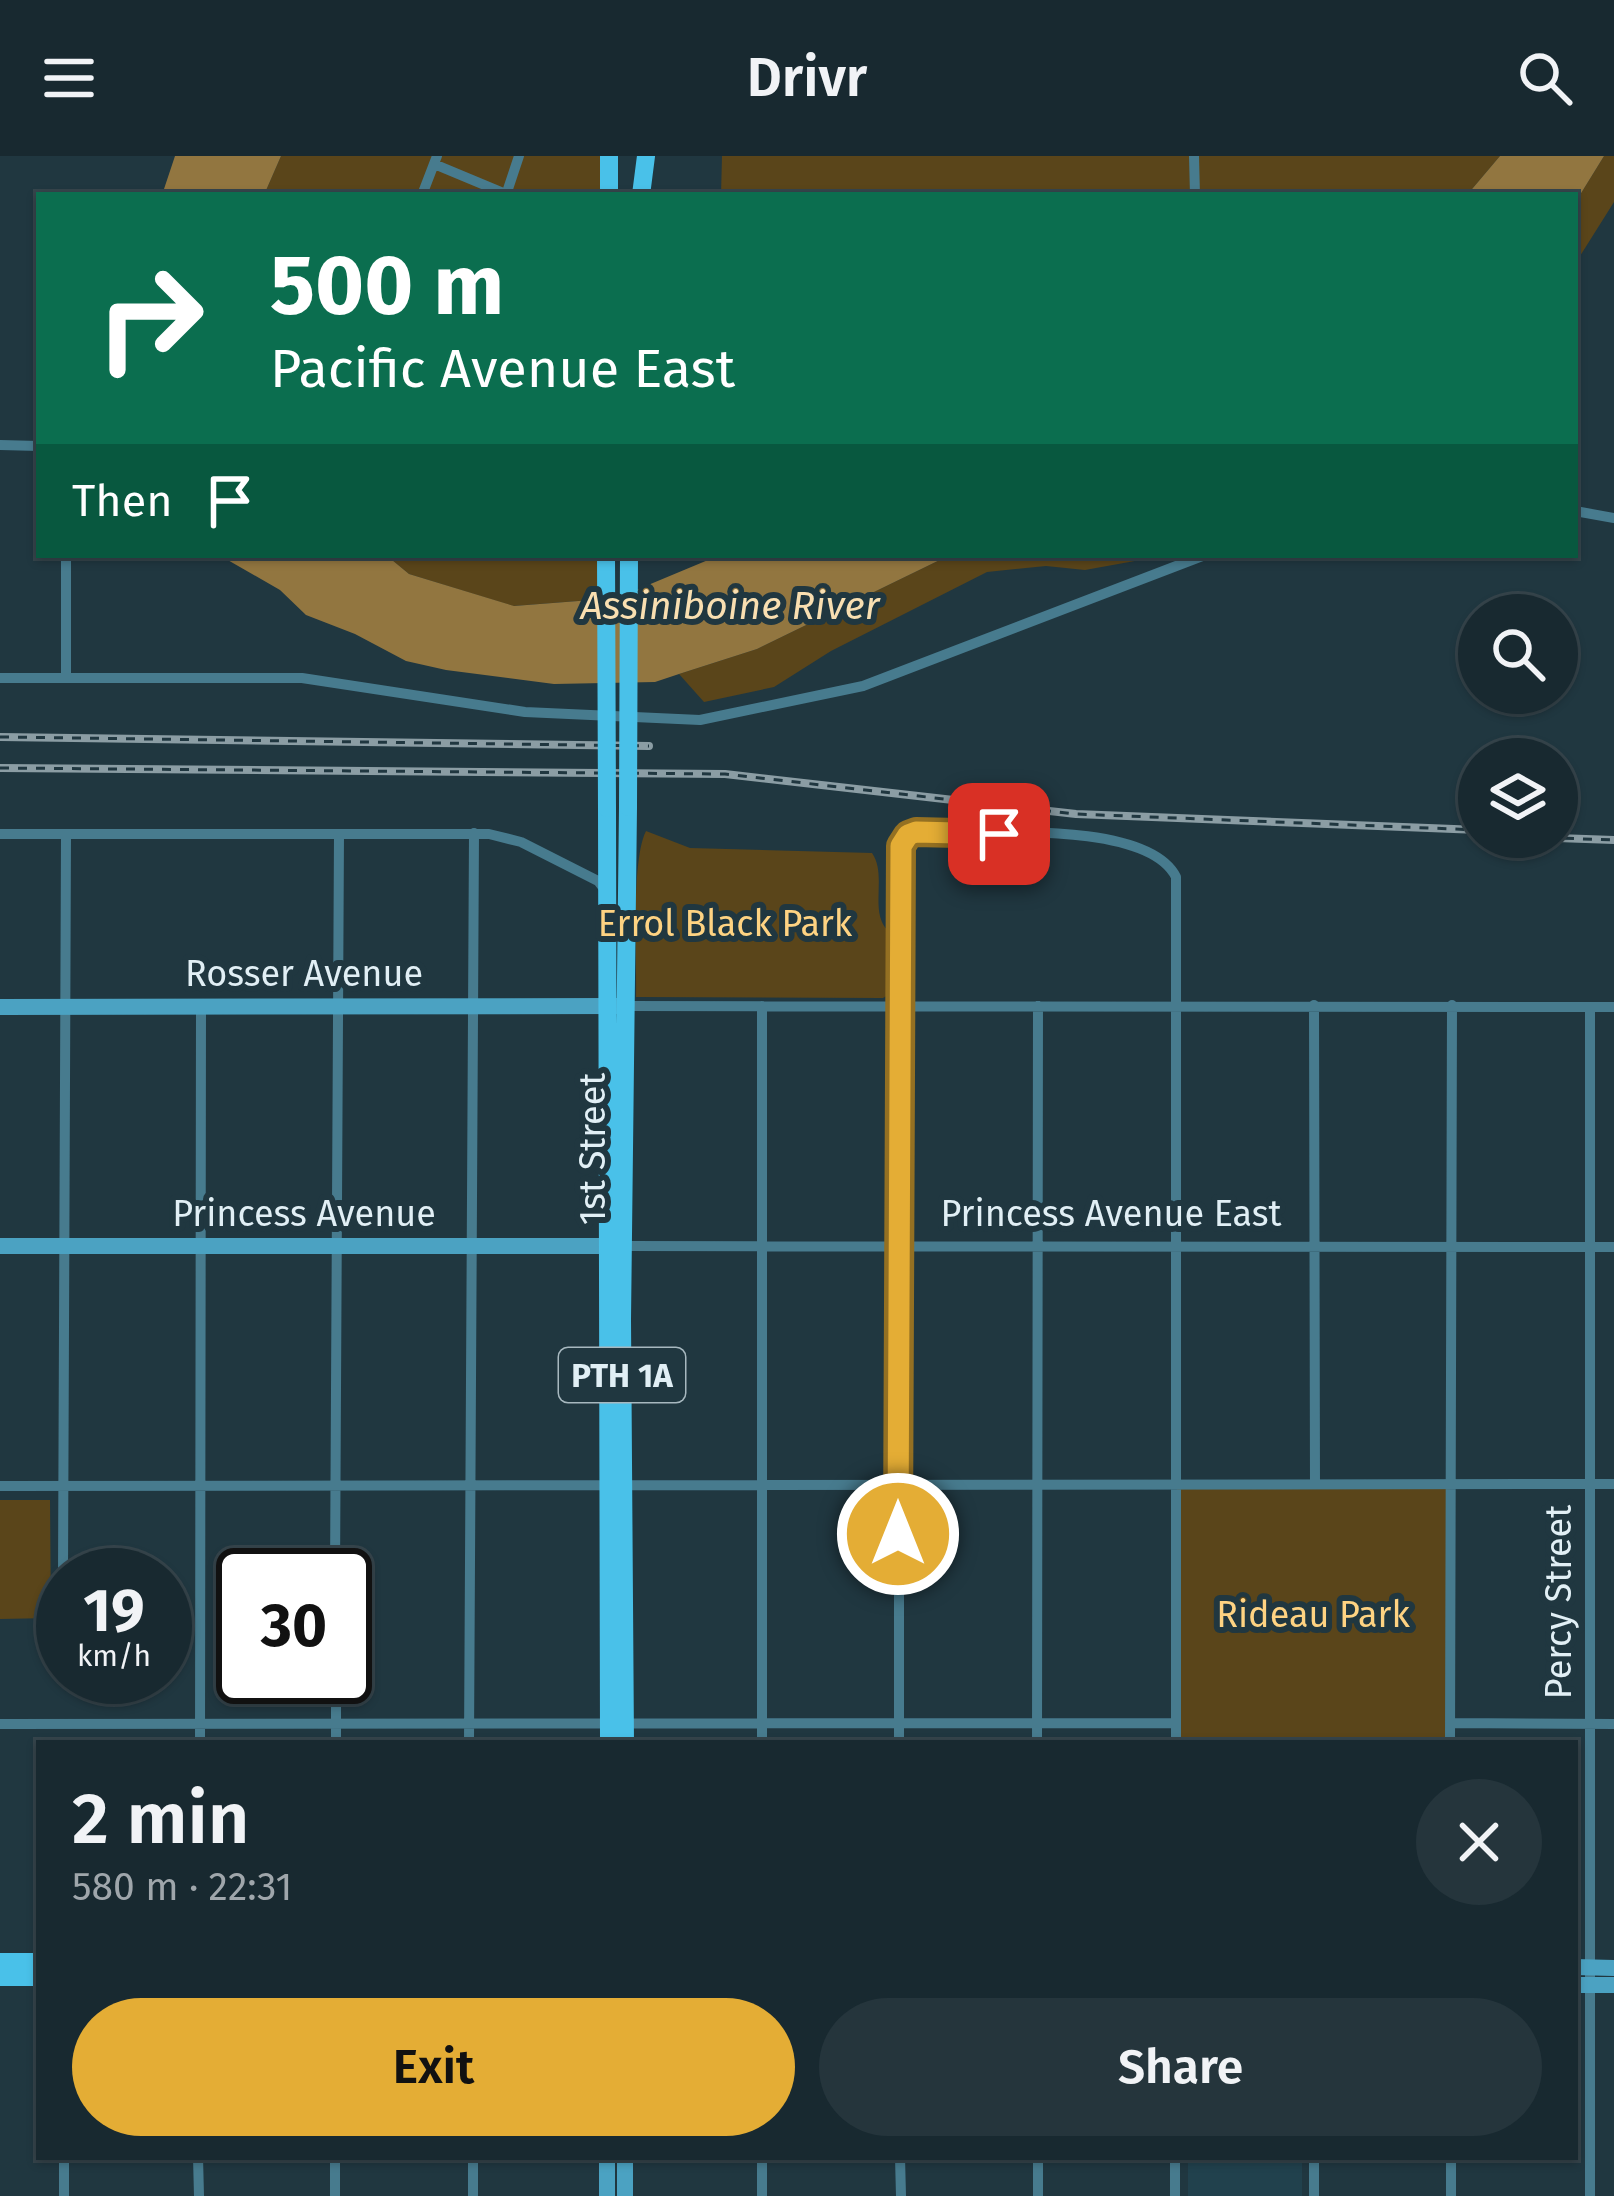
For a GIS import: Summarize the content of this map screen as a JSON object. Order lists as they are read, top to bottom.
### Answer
{
  "streets": {
    "main road": ["1st Street", "PTH 1A"],
    "street": [
      "Rosser Avenue",
      "Princess Avenue",
      "Princess Avenue East",
      "Percy Street"
    ]
  },
  "crossings": [
    ["Rosser Avenue", "1st Street"],
    ["1st Street", "Princess Avenue"],
    ["1st Street", "Princess Avenue East"],
    ["Princess Avenue", "Princess Avenue East"],
    ["Princess Avenue East", "Percy Street"]
  ],
  "water": ["Assiniboine River"],
  "parks": ["Errol Black Park", "Rideau Park"],
  "page": {
    "header": "Drivr",
    "turn": ["500 m", "Pacific Avenue East"],
    "then": "Then",
    "speed": "19 km/h",
    "limit": "30",
    "heading": ["2 min", "580 m · 22:31"],
    "buttons": ["Exit", "Share"]
  }
}
